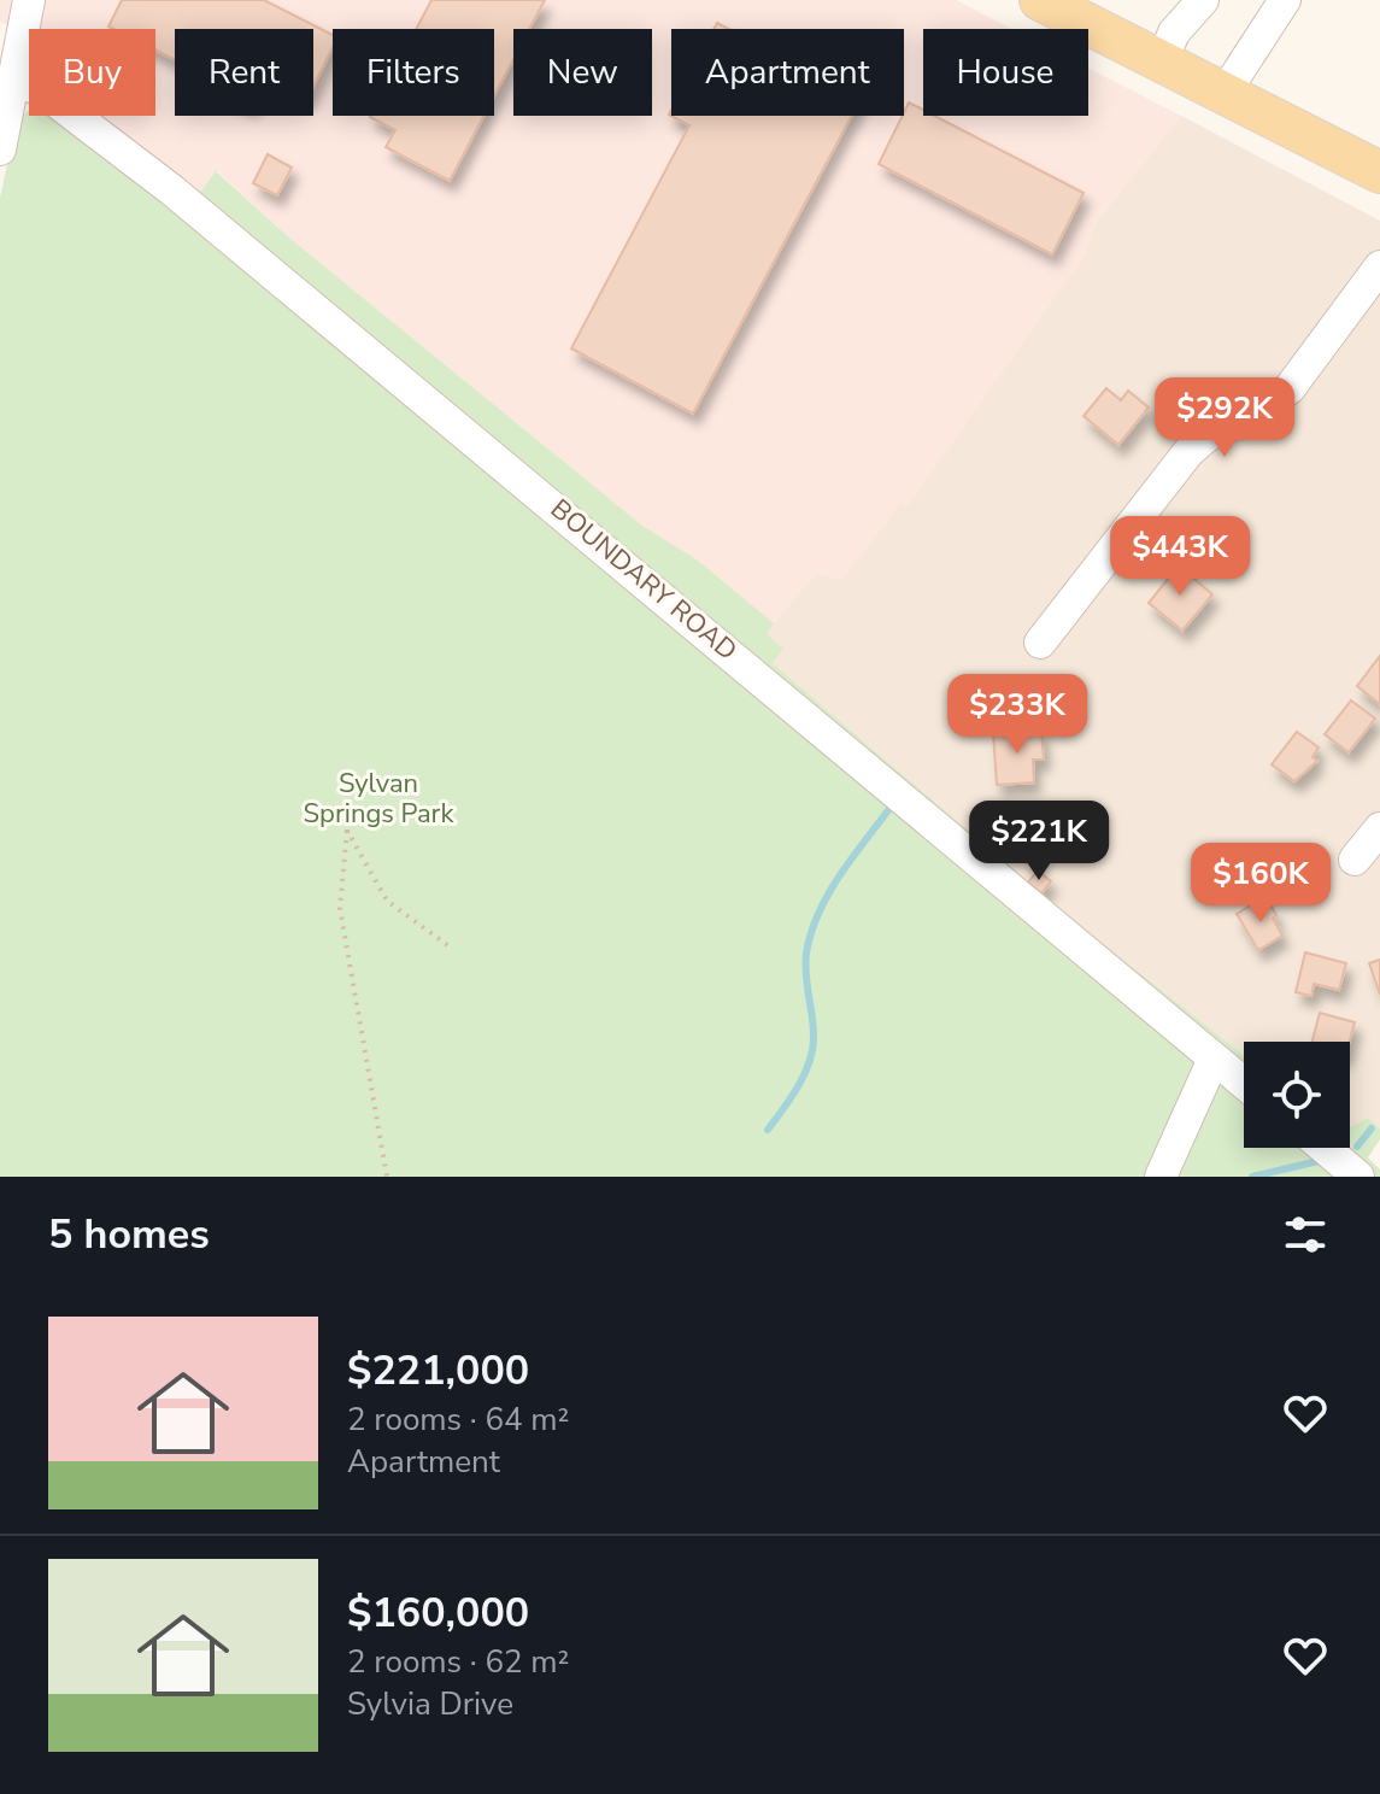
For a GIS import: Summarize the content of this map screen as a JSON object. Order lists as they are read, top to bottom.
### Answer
{
  "streets": {
    "street": ["BOUNDARY ROAD"]
  },
  "parks": ["Sylvan Springs Park"],
  "page": {
    "chip": [
      "Buy",
      "Rent",
      "Filters",
      "New",
      "Apartment",
      "House"
    ],
    "price": [
      "$292K",
      "$443K",
      "$233K",
      "$221K",
      "$160K"
    ],
    "heading": "5 homes",
    "list": [
      {
        "name": "$221,000",
        "note": "2 rooms · 64 m² · Apartment"
      },
      {
        "name": "$160,000",
        "note": "2 rooms · 62 m² · Sylvia Drive"
      }
    ]
  }
}
